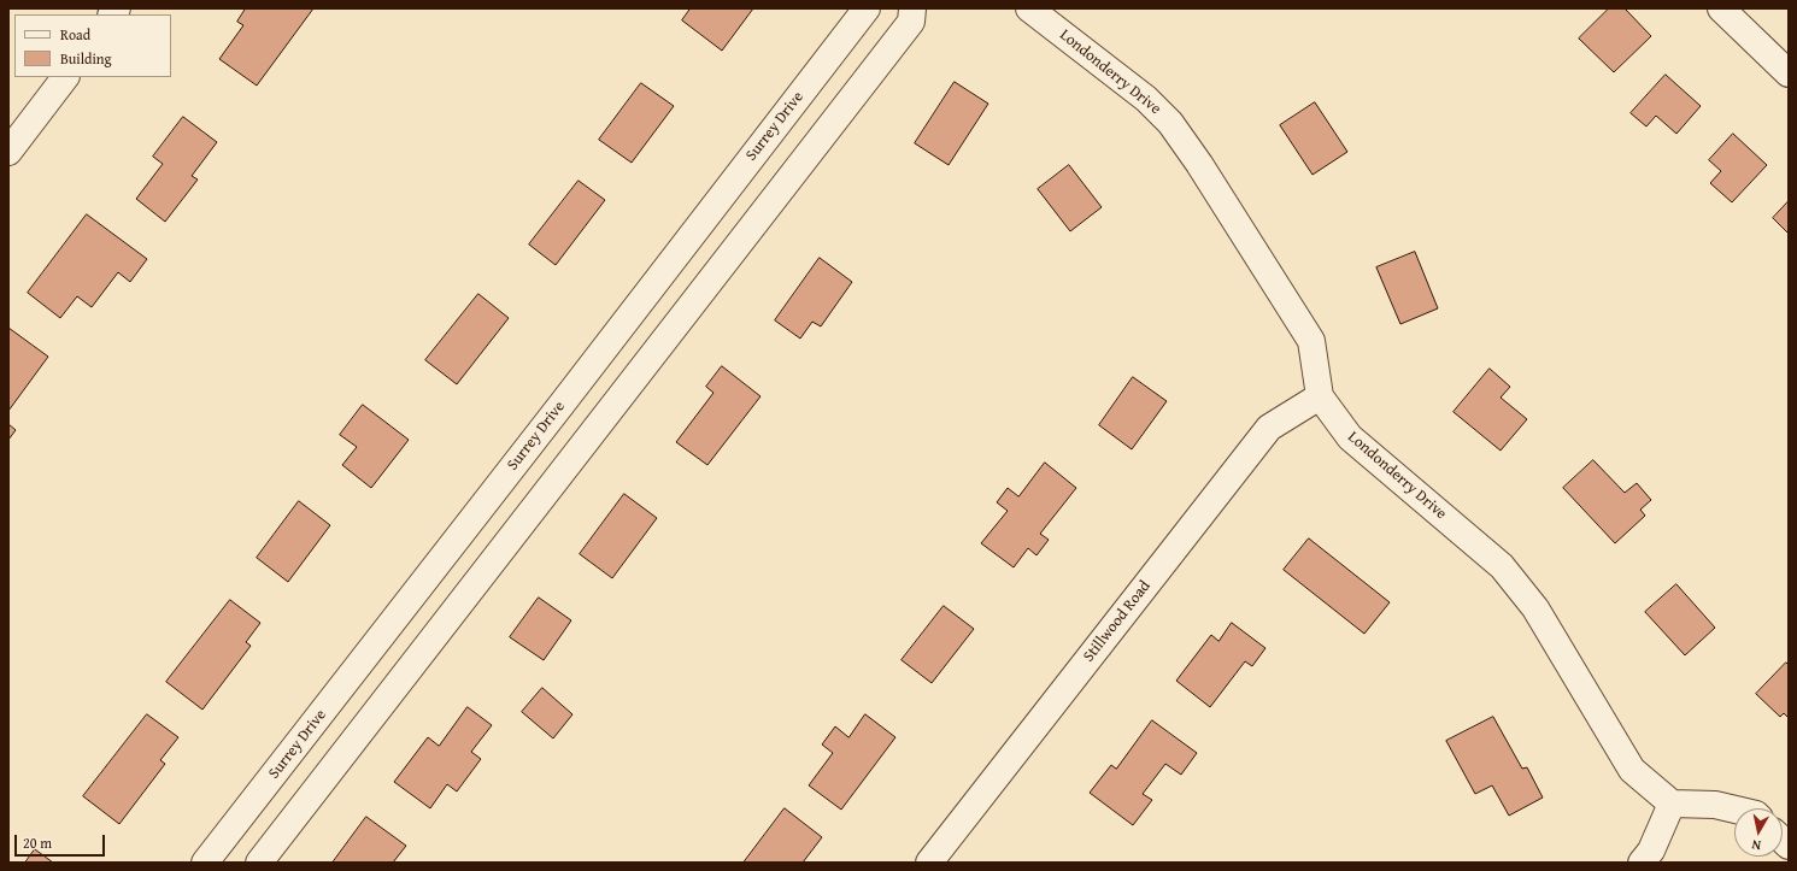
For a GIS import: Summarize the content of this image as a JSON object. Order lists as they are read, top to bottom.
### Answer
{
  "streets": {
    "street": ["Londonderry Drive", "Surrey Drive", "Stillwood Road"]
  },
  "crossings": [
    ["Londonderry Drive", "Stillwood Road"]
  ],
  "legend": ["Road", "Building"],
  "scale_bar": "20 m",
  "north": "bottom"
}
